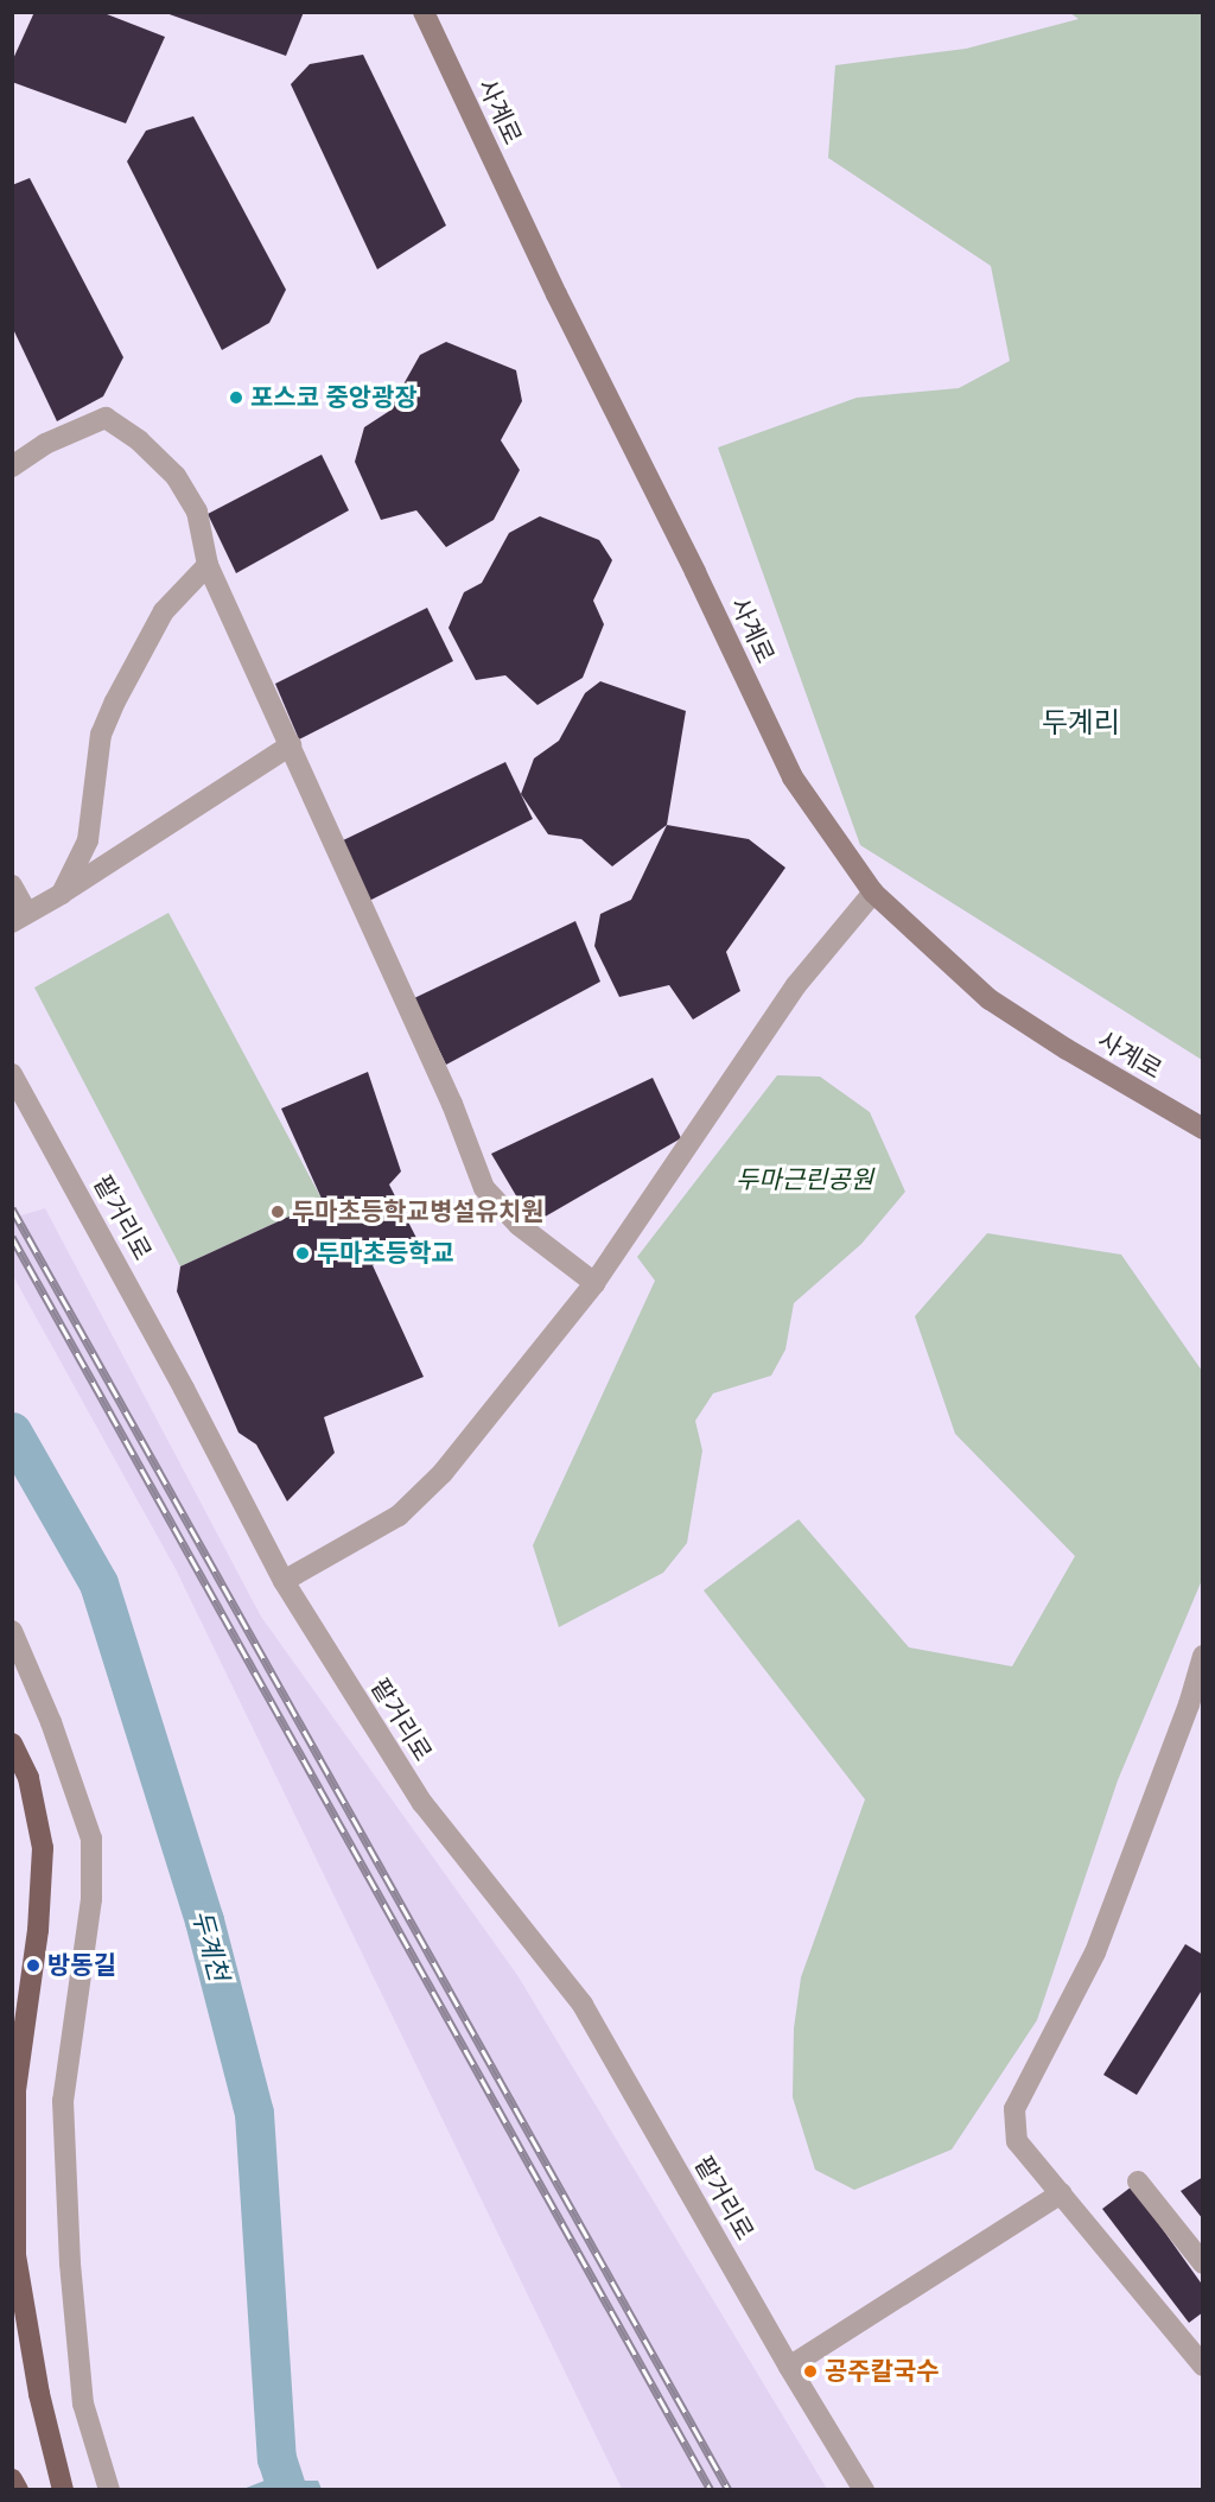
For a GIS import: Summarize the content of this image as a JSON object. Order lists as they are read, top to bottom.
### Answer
{
  "streets": {
    "main road": ["사계로"],
    "street": ["팥거리로"]
  },
  "districts": ["두계리"],
  "water": ["두계천"],
  "parks": ["두마근린공원"],
  "places": [
    "포스코 중앙광장",
    "두마초등학교병설유치원",
    "두마초등학교",
    "방동길",
    "공주칼국수"
  ]
}
